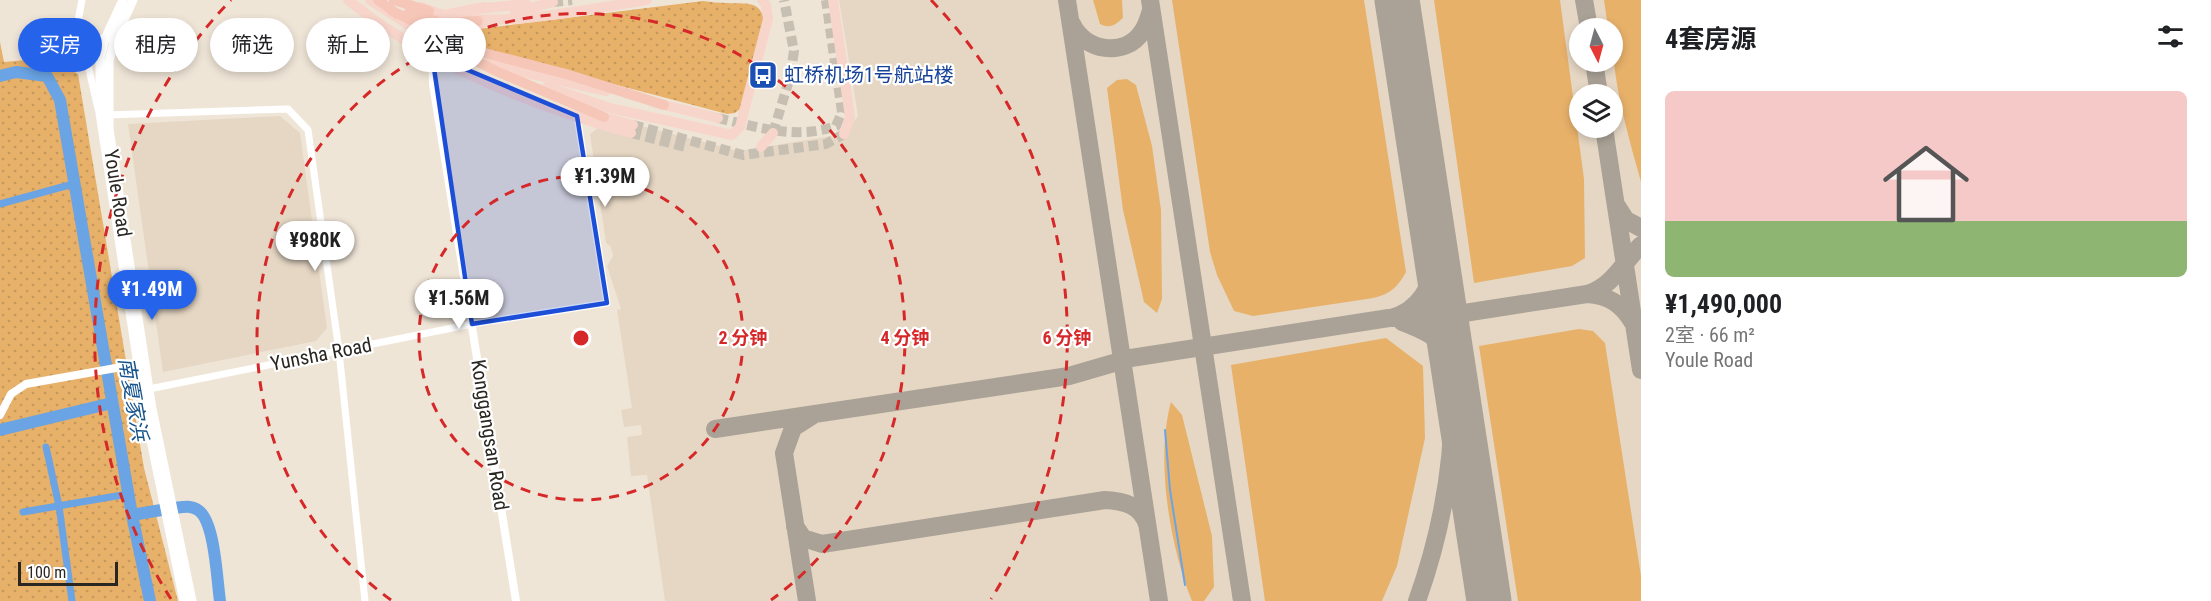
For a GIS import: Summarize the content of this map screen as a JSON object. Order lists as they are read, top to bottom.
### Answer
{
  "streets": {
    "main road": ["Youle Road"],
    "street": ["Yunsha Road", "Konggangsan Road"]
  },
  "crossings": [
    ["Youle Road", "Yunsha Road"],
    ["Yunsha Road", "Konggangsan Road"]
  ],
  "water": ["南夏家浜"],
  "places": {
    "bus stop": ["虹桥机场1号航站楼"]
  },
  "scale_bar": "100 m",
  "north": "bottom",
  "page": {
    "heading": "4套房源",
    "chip": [
      "买房",
      "租房",
      "筛选",
      "新上",
      "公寓"
    ],
    "list": [
      {
        "name": "¥1,490,000",
        "note": "2室 · 66 m² · Youle Road"
      }
    ],
    "price": [
      "¥1.39M",
      "¥980K",
      "¥1.49M",
      "¥1.56M"
    ],
    "scale": "100 m"
  },
  "rings": ["2 分钟", "4 分钟", "6 分钟"]
}
